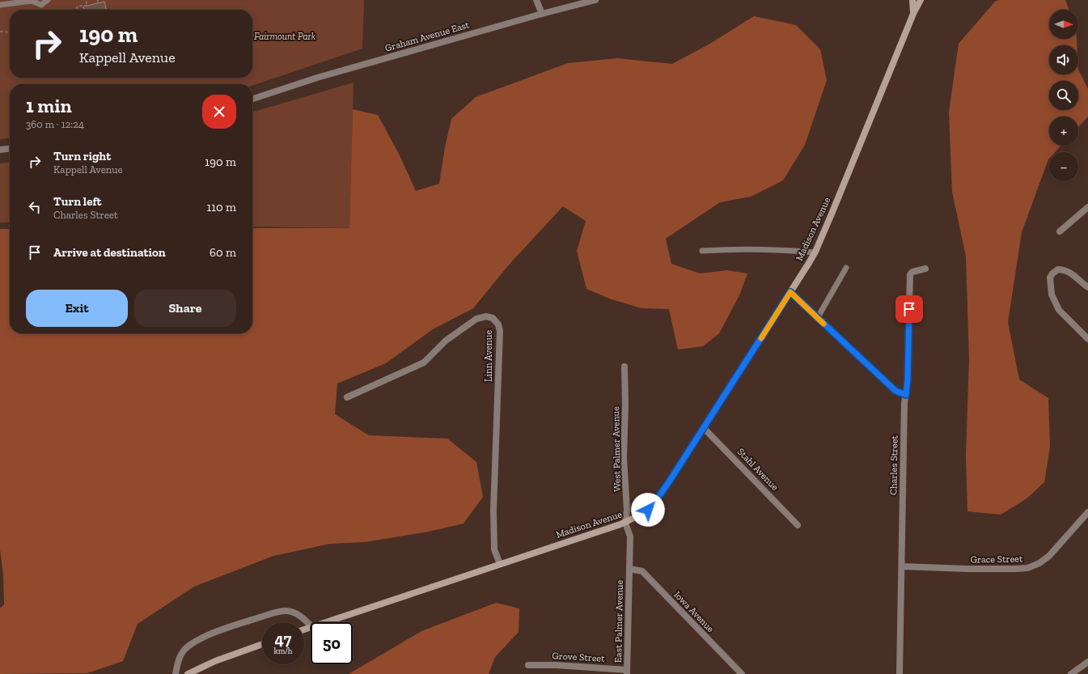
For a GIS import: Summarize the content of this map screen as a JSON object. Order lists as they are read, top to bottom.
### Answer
{
  "streets": {
    "main road": ["Madison Avenue"],
    "street": [
      "Graham Avenue East",
      "Linn Avenue",
      "West Palmer Avenue",
      "Charles Street",
      "Stahl Avenue",
      "Grace Street",
      "Iowa Avenue",
      "East Palmer Avenue",
      "Grove Street"
    ]
  },
  "crossings": [
    ["Madison Avenue", "Linn Avenue"],
    ["Madison Avenue", "West Palmer Avenue"],
    ["Madison Avenue", "Stahl Avenue"],
    ["West Palmer Avenue", "Iowa Avenue"],
    ["West Palmer Avenue", "East Palmer Avenue"],
    ["Charles Street", "Grace Street"],
    ["Iowa Avenue", "East Palmer Avenue"],
    ["East Palmer Avenue", "Grove Street"]
  ],
  "parks": ["Fairmount Park"],
  "north": "right",
  "page": {
    "map_buttons": ["+", "−"],
    "turn": ["190 m", "Kappell Avenue"],
    "heading": ["1 min", "360 m · 12:24"],
    "list": [
      {
        "name": "Turn right",
        "note": "Kappell Avenue",
        "value": "190 m"
      },
      {
        "name": "Turn left",
        "note": "Charles Street",
        "value": "110 m"
      },
      {
        "name": "Arrive at destination",
        "value": "60 m"
      }
    ],
    "buttons": ["Exit", "Share"],
    "speed": "47 km/h",
    "limit": "50"
  }
}
